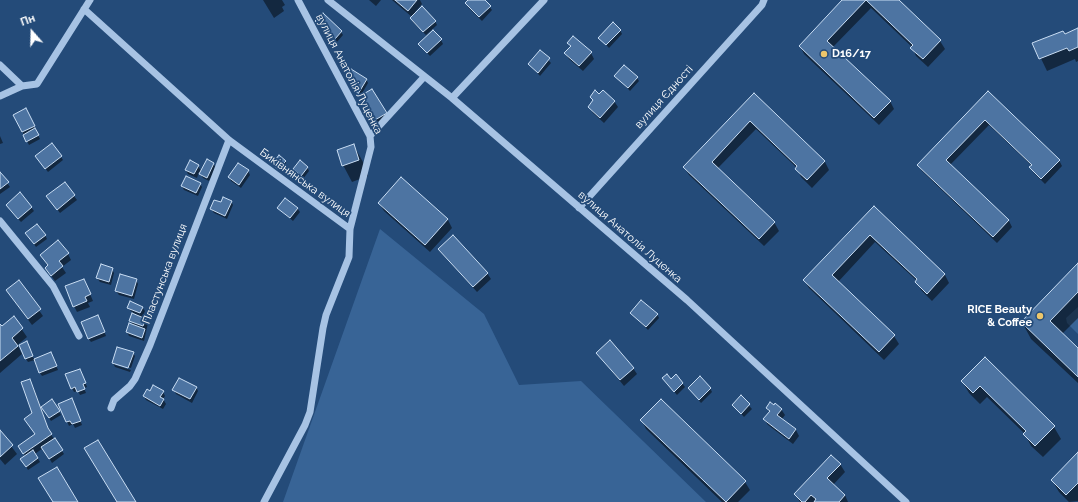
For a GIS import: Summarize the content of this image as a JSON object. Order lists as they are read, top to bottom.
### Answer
{
  "streets": {
    "street": [
      "вулиця Анатолія Луценка",
      "вулиця Єдності",
      "Биківнянська вулиця",
      "Пластунська вулиця"
    ]
  },
  "crossings": [
    ["вулиця Анатолія Луценка", "вулиця Єдності"],
    ["вулиця Анатолія Луценка", "Биківнянська вулиця"],
    ["Биківнянська вулиця", "Пластунська вулиця"]
  ],
  "places": ["D16/17", "RICE Beauty & Coffee"],
  "north": "top"
}
